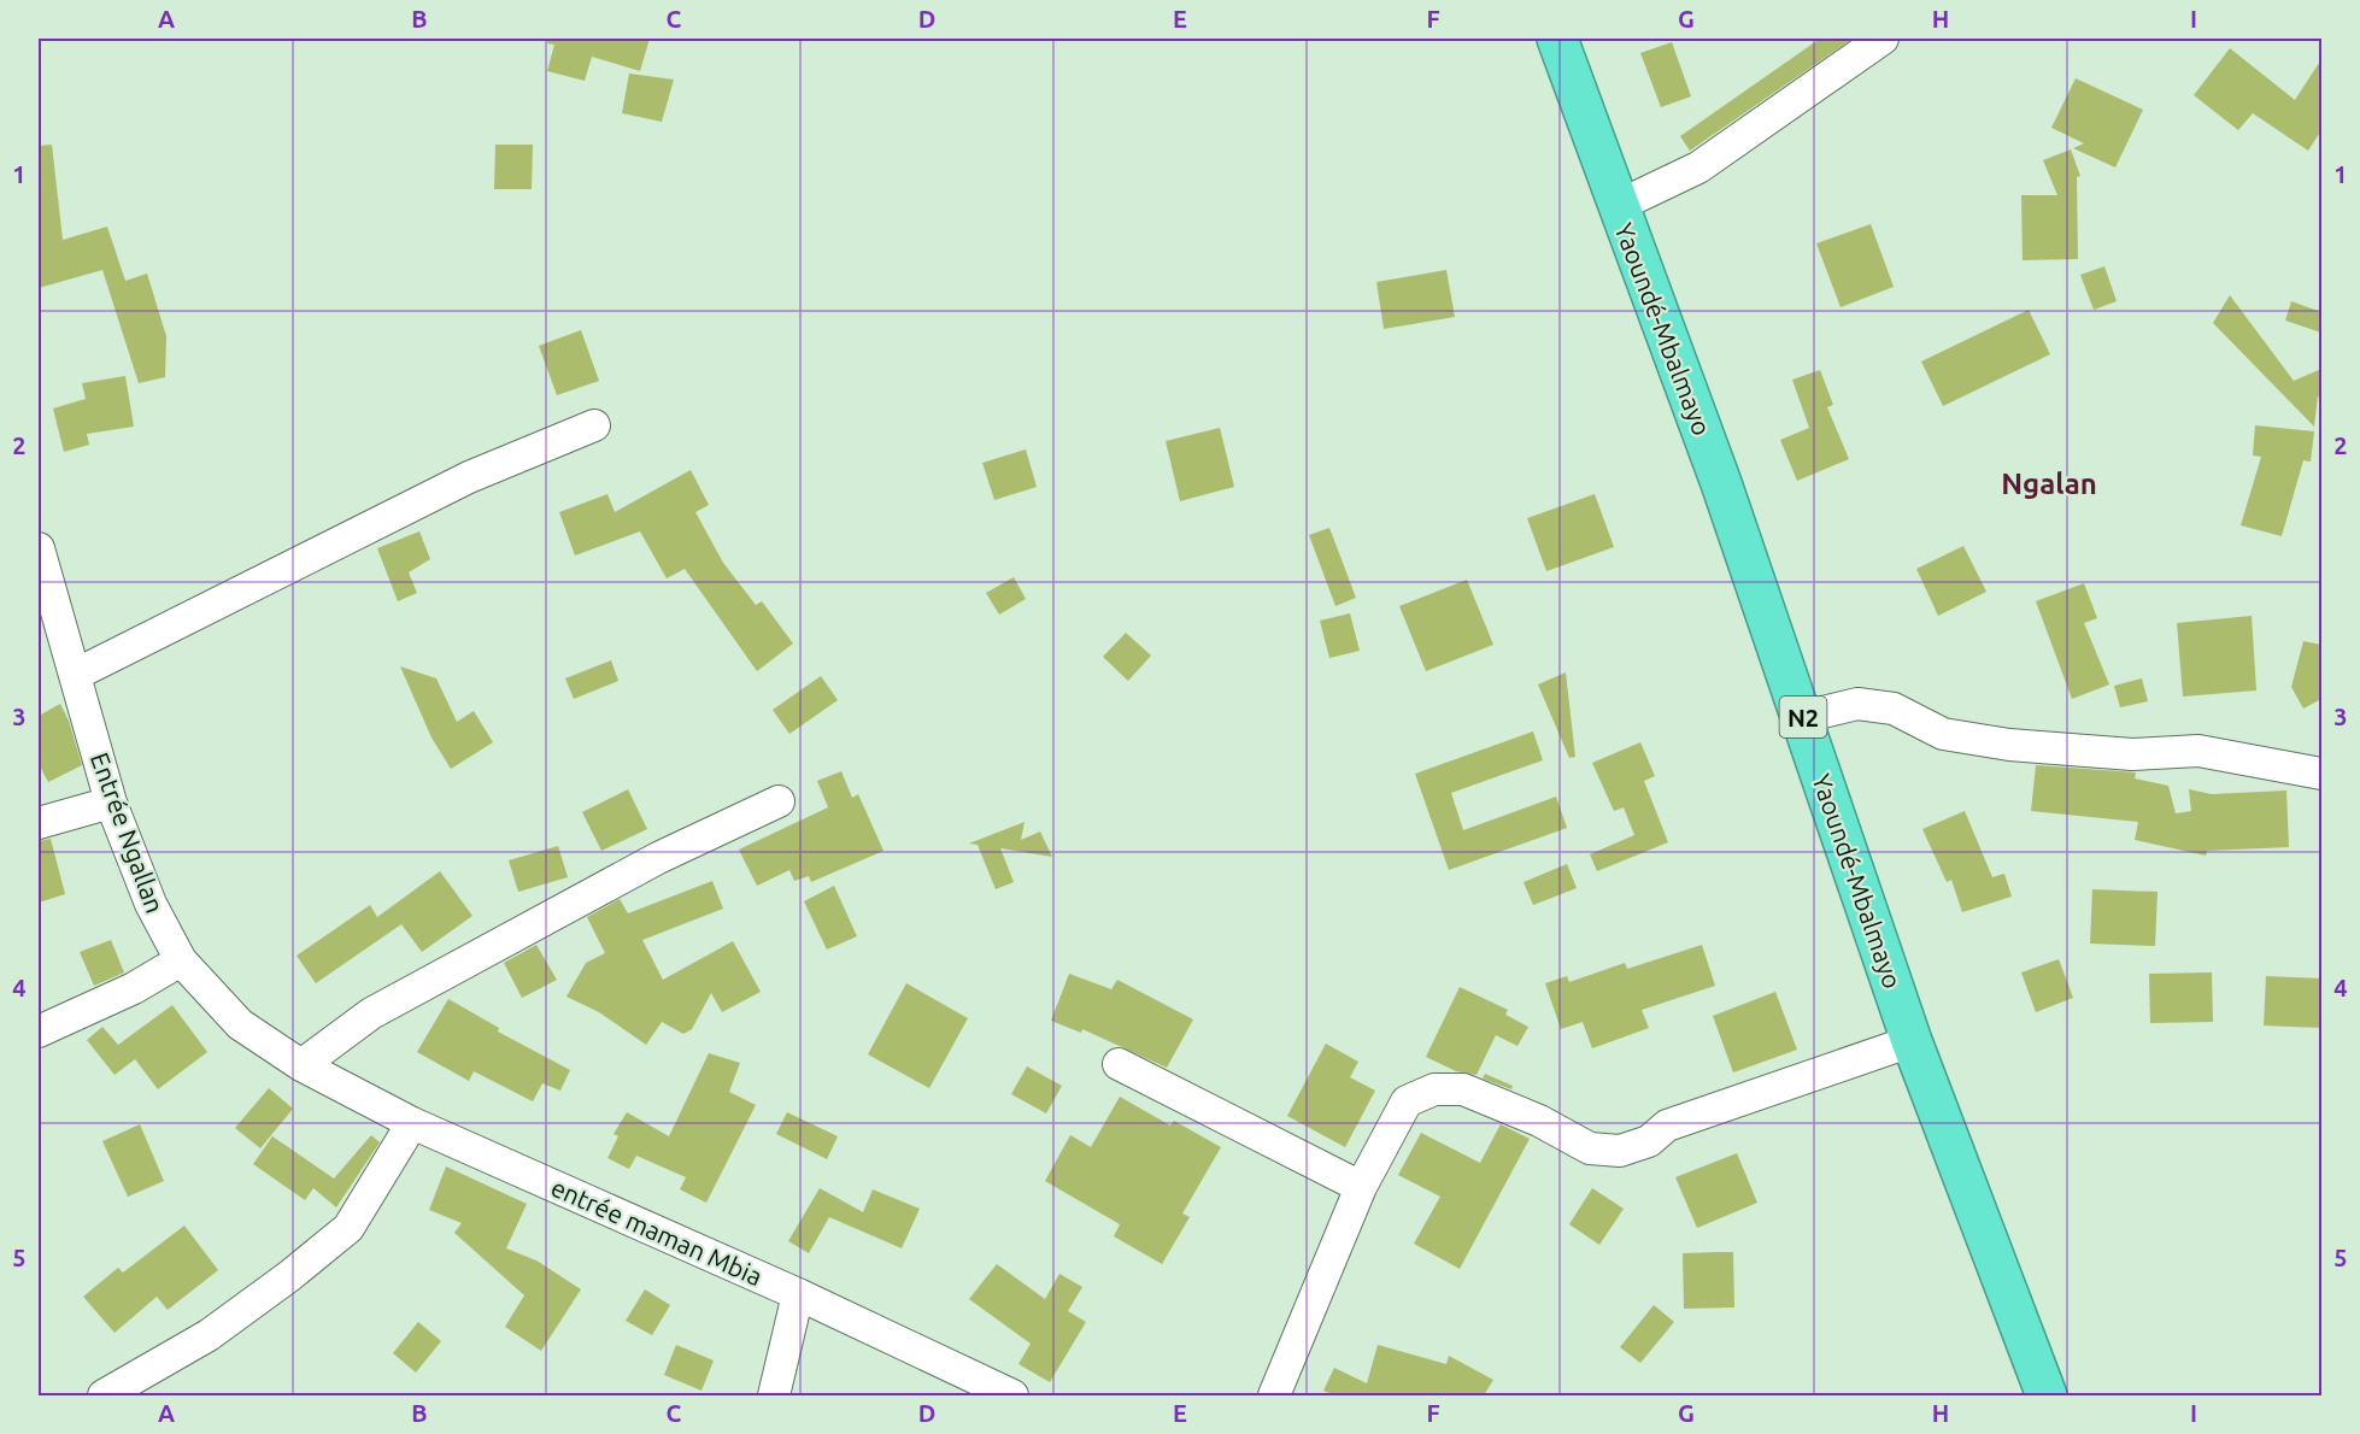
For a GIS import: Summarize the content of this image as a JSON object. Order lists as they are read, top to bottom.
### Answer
{
  "streets": {
    "highway": ["Yaoundé-Mbalmayo", "N2"],
    "street": ["Entrée Ngallan", "entrée maman Mbia"]
  },
  "crossings": [
    ["Entrée Ngallan", "entrée maman Mbia"]
  ],
  "districts": ["Ngalan"],
  "grid": {
    "columns": [
      "A",
      "B",
      "C",
      "D",
      "E",
      "F",
      "G",
      "H",
      "I"
    ],
    "rows": [
      "1",
      "2",
      "3",
      "4",
      "5"
    ]
  }
}
